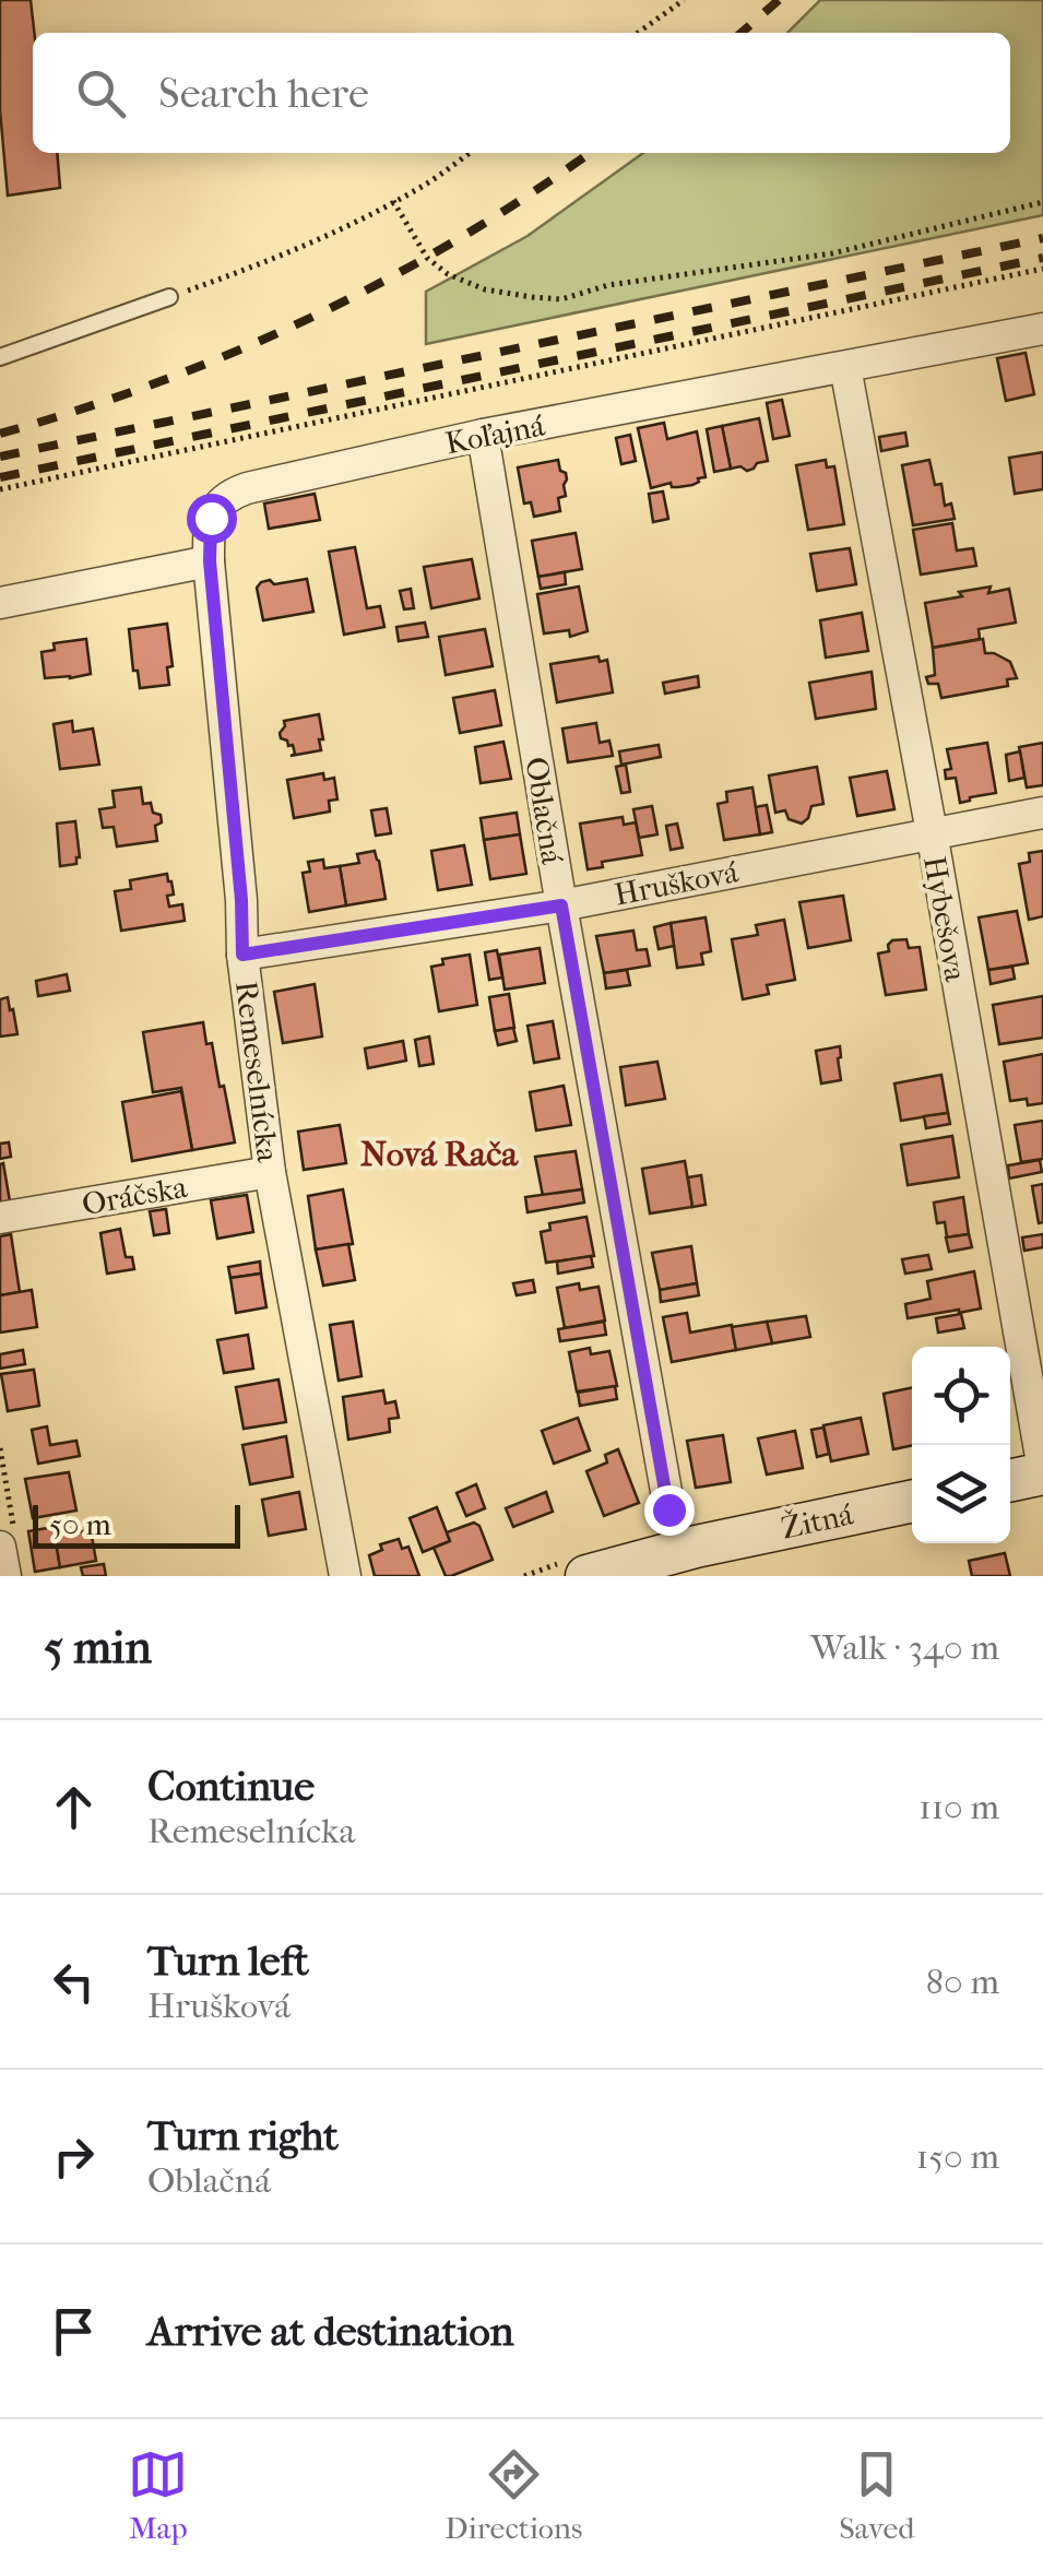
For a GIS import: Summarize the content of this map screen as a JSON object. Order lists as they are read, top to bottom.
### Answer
{
  "streets": {
    "main road": ["Žitná"],
    "street": [
      "Koľajná",
      "Oblačná",
      "Hrušková",
      "Hybešova",
      "Remeselnícka",
      "Oráčska"
    ]
  },
  "crossings": [
    ["Koľajná", "Oblačná"],
    ["Koľajná", "Hybešova"],
    ["Koľajná", "Remeselnícka"],
    ["Oblačná", "Hrušková"],
    ["Hrušková", "Hybešova"],
    ["Hrušková", "Remeselnícka"],
    ["Remeselnícka", "Oráčska"]
  ],
  "districts": ["Nová Rača"],
  "scale_bar": "50 m",
  "page": {
    "search": "Search here",
    "scale": "50 m",
    "heading": ["5 min", "Walk · 340 m"],
    "list": [
      ["Continue", "Remeselnícka", "110 m"],
      ["Turn left", "Hrušková", "80 m"],
      ["Turn right", "Oblačná", "150 m"],
      "Arrive at destination"
    ],
    "nav": ["Map", "Directions", "Saved"]
  }
}
